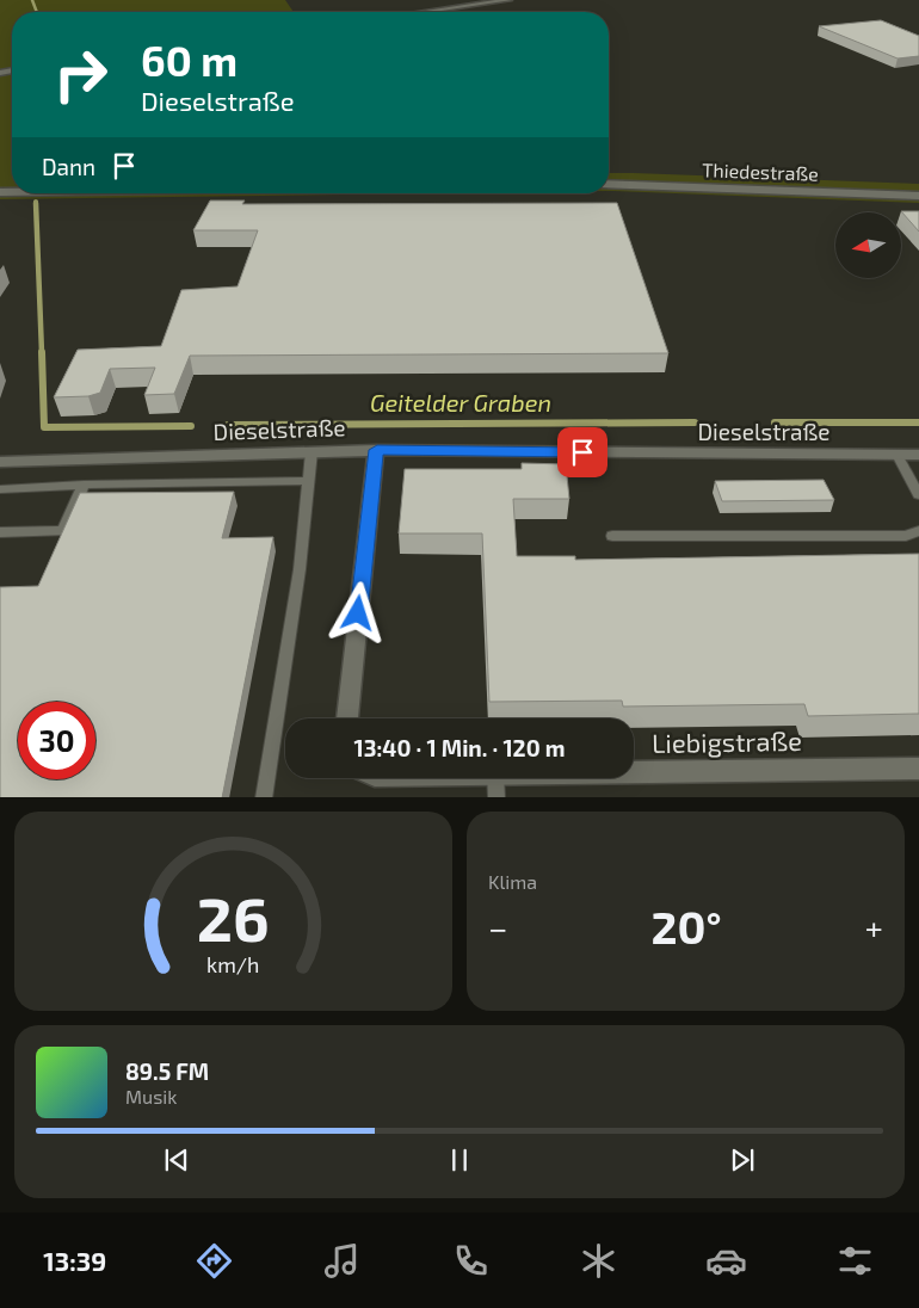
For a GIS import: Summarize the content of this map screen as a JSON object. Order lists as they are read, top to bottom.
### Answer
{
  "streets": {
    "street": ["Thiedestraße", "Dieselstraße", "Liebigstraße"]
  },
  "water": ["Geitelder Graben"],
  "north": "left",
  "page": {
    "turn": ["60 m", "Dieselstraße"],
    "then": "Dann",
    "limit": "30",
    "trip": "13:40 · 1 Min. · 120 m",
    "tile": "Klima",
    "heat": ["−", "20°", "+"],
    "song": ["89.5 FM", "Musik"],
    "tabs": "13:39",
    "gauge": ["26", "km/h"]
  }
}
